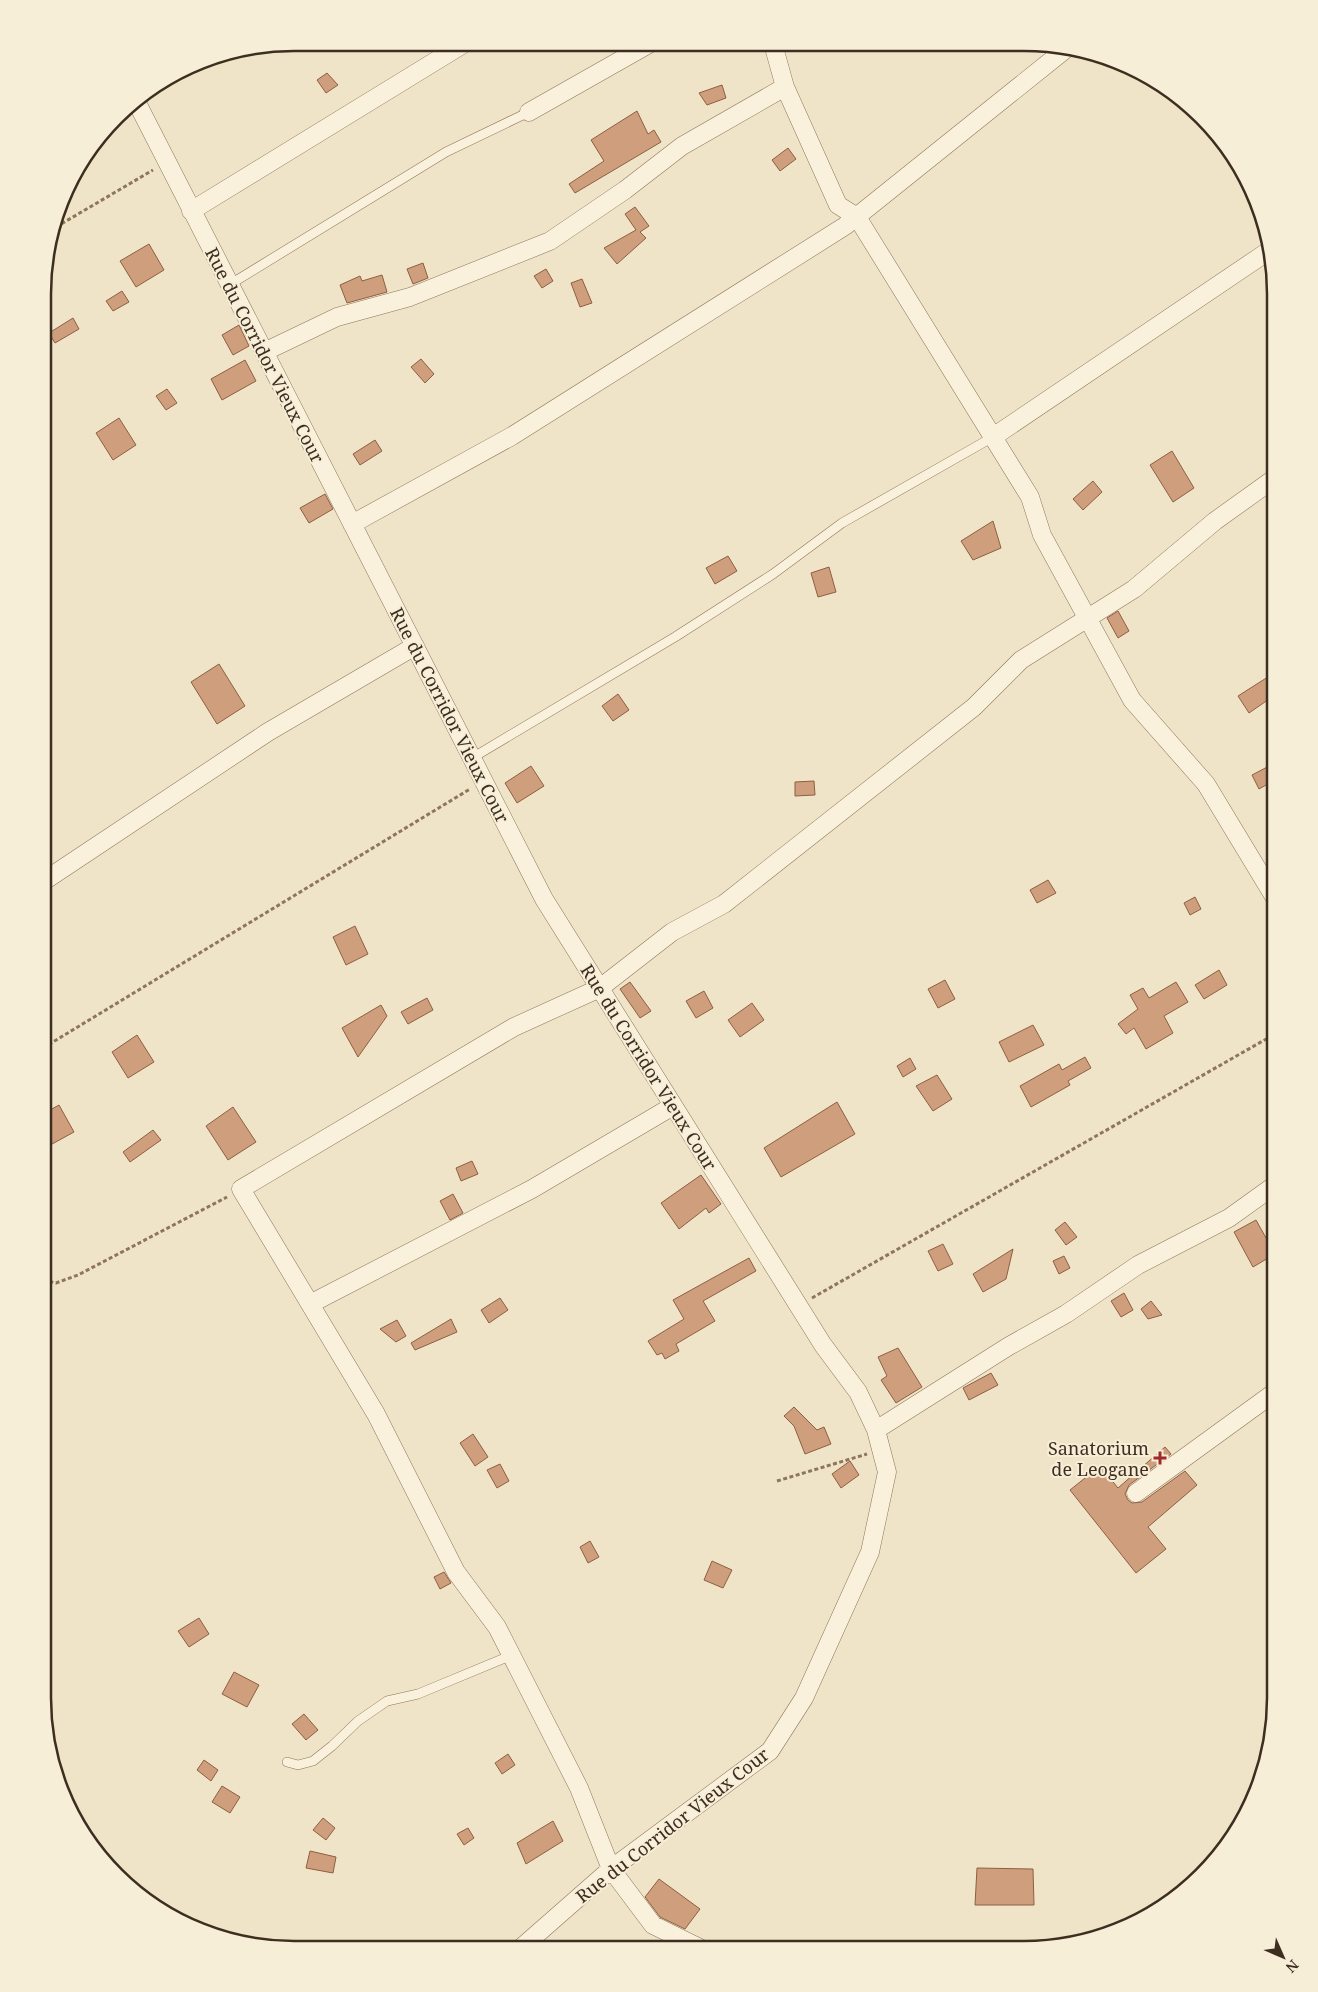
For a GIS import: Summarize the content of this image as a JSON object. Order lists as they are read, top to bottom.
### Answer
{
  "streets": {
    "street": ["Rue du Corridor Vieux Cour"]
  },
  "places": {
    "health": ["Sanatorium de Leogane"]
  },
  "north": "bottom right"
}
